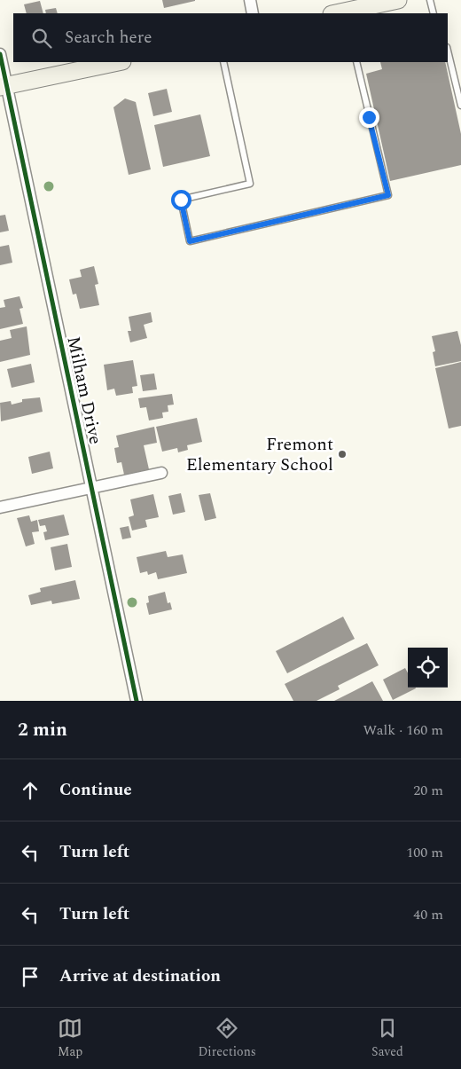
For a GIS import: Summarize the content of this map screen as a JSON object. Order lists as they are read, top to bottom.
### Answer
{
  "streets": {
    "street": ["Milham Drive"]
  },
  "places": ["Fremont Elementary School"],
  "page": {
    "search": "Search here",
    "heading": ["2 min", "Walk · 160 m"],
    "list": [
      ["Continue", "20 m"],
      ["Turn left", "100 m"],
      ["Turn left", "40 m"],
      "Arrive at destination"
    ],
    "nav": ["Map", "Directions", "Saved"]
  }
}
